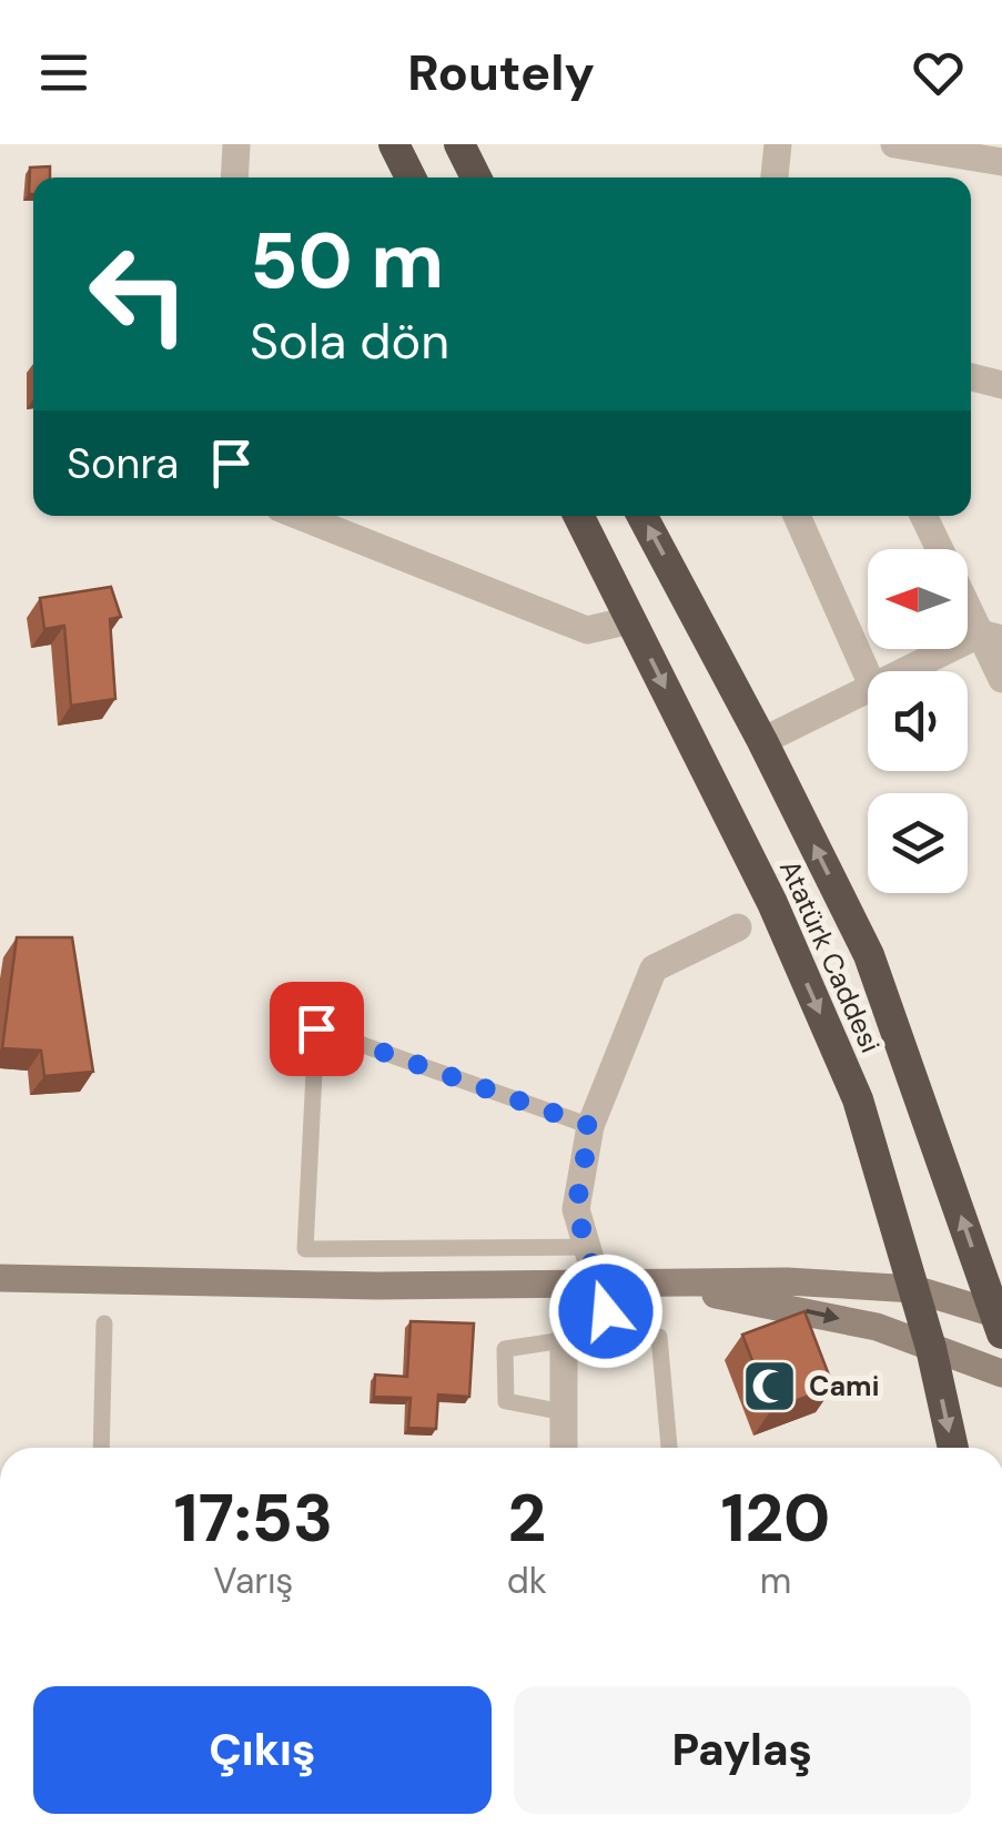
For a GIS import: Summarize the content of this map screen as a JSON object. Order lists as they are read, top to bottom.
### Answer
{
  "streets": {
    "highway": ["Atatürk Caddesi"]
  },
  "places": {
    "mosque": ["Cami"]
  },
  "north": "left",
  "page": {
    "header": "Routely",
    "turn": ["50 m", "Sola dön"],
    "then": "Sonra",
    "eta": [
      "17:53",
      "Varış",
      "2",
      "dk",
      "120",
      "m"
    ],
    "buttons": ["Çıkış", "Paylaş"]
  }
}
